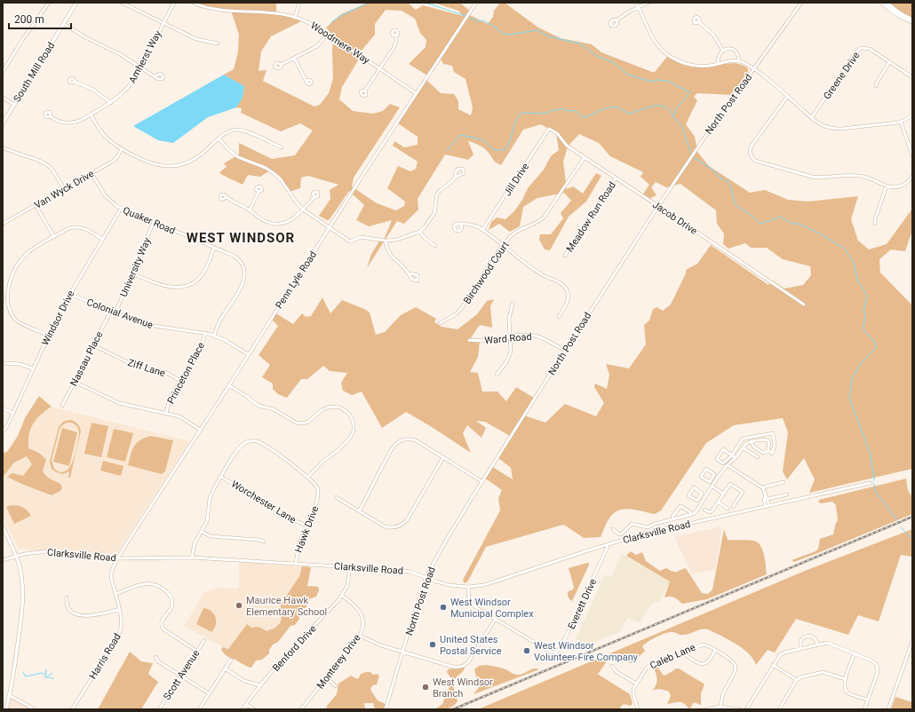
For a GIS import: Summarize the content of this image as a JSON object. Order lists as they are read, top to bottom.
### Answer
{
  "streets": {
    "main road": ["South Mill Road"],
    "street": [
      "Woodmere Way",
      "Amherst Way",
      "Greene Drive",
      "North Post Road",
      "Jill Drive",
      "Van Wyck Drive",
      "Meadow Run Road",
      "Jacob Drive",
      "Quaker Road",
      "University Way",
      "Birchwood Court",
      "Penn Lyle Road",
      "Colonial Avenue",
      "Windsor Drive",
      "Ward Road",
      "Nassau Place",
      "Ziff Lane",
      "Princeton Place",
      "Worchester Lane",
      "Hawk Drive",
      "Clarksville Road",
      "Everett Drive",
      "Benford Drive",
      "Harris Road",
      "Caleb Lane",
      "Monterey Drive",
      "Scott Avenue"
    ]
  },
  "crossings": [
    ["Woodmere Way", "Penn Lyle Road"],
    ["North Post Road", "Jacob Drive"],
    ["North Post Road", "Ward Road"],
    ["North Post Road", "Clarksville Road"],
    ["Jill Drive", "Jacob Drive"],
    ["Van Wyck Drive", "Quaker Road"],
    ["Meadow Run Road", "Jacob Drive"],
    ["Jacob Drive", "Birchwood Court"],
    ["Quaker Road", "University Way"],
    ["Quaker Road", "Colonial Avenue"],
    ["Quaker Road", "Windsor Drive"],
    ["University Way", "Colonial Avenue"],
    ["Penn Lyle Road", "Colonial Avenue"],
    ["Penn Lyle Road", "Clarksville Road"],
    ["Penn Lyle Road", "Harris Road"],
    ["Colonial Avenue", "Windsor Drive"],
    ["Colonial Avenue", "Nassau Place"],
    ["Colonial Avenue", "Princeton Place"],
    ["Nassau Place", "Ziff Lane"],
    ["Ziff Lane", "Princeton Place"],
    ["Worchester Lane", "Hawk Drive"],
    ["Hawk Drive", "Clarksville Road"],
    ["Clarksville Road", "Everett Drive"],
    ["Clarksville Road", "Benford Drive"],
    ["Clarksville Road", "Harris Road"],
    ["Benford Drive", "Monterey Drive"]
  ],
  "districts": ["WEST WINDSOR"],
  "places": [
    "Maurice Hawk Elementary School",
    "West Windsor Municipal Complex",
    "United States Postal Service",
    "West Windsor Volunteer Fire Company",
    "West Windsor Branch"
  ],
  "scale_bar": "200 m"
}
